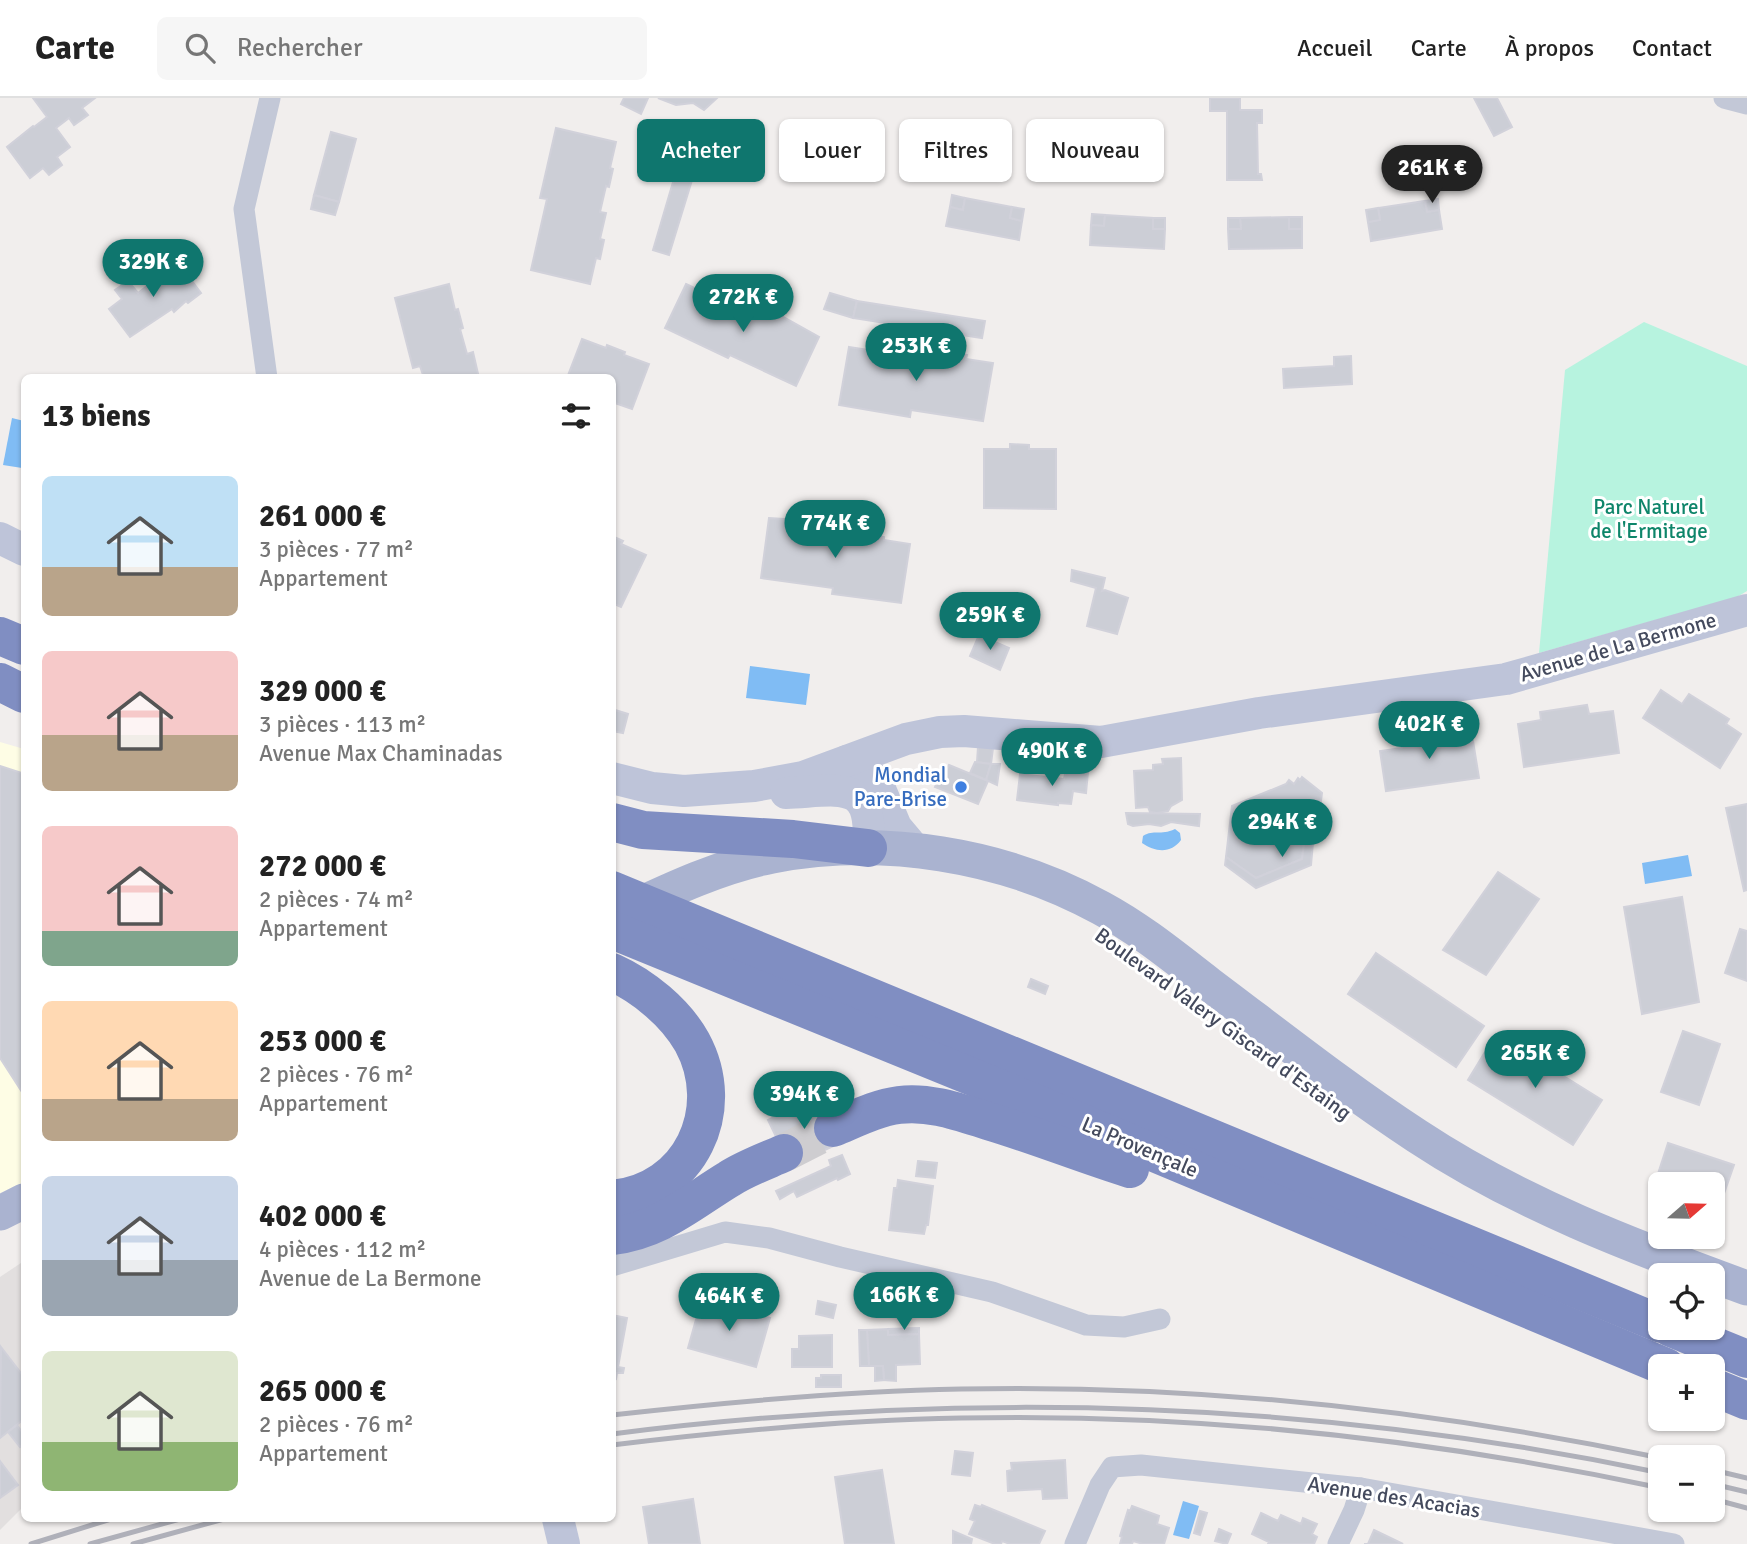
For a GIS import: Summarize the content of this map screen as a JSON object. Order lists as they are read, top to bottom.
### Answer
{
  "streets": {
    "highway": ["La Provençale"],
    "main road": ["Boulevard Valery Giscard d'Estaing"],
    "street": ["Avenue de La Bermone", "Avenue des Acacias"]
  },
  "parks": ["Parc Naturel de l'Ermitage"],
  "places": ["Mondial Pare-Brise"],
  "north": "right",
  "page": {
    "header": "Carte",
    "search": "Rechercher",
    "nav": [
      "Accueil",
      "Carte",
      "À propos",
      "Contact"
    ],
    "chip": [
      "Acheter",
      "Louer",
      "Filtres",
      "Nouveau"
    ],
    "price": [
      "261K €",
      "329K €",
      "272K €",
      "253K €",
      "774K €",
      "259K €",
      "402K €",
      "490K €",
      "294K €",
      "265K €",
      "394K €",
      "166K €",
      "464K €"
    ],
    "heading": "13 biens",
    "list": [
      {
        "name": "261 000 €",
        "note": "3 pièces · 77 m² · Appartement"
      },
      {
        "name": "329 000 €",
        "note": "3 pièces · 113 m² · Avenue Max Chaminadas"
      },
      {
        "name": "272 000 €",
        "note": "2 pièces · 74 m² · Appartement"
      },
      {
        "name": "253 000 €",
        "note": "2 pièces · 76 m² · Appartement"
      },
      {
        "name": "402 000 €",
        "note": "4 pièces · 112 m² · Avenue de La Bermone"
      },
      {
        "name": "265 000 €",
        "note": "2 pièces · 76 m² · Appartement"
      }
    ],
    "map_buttons": ["+", "−"]
  }
}
